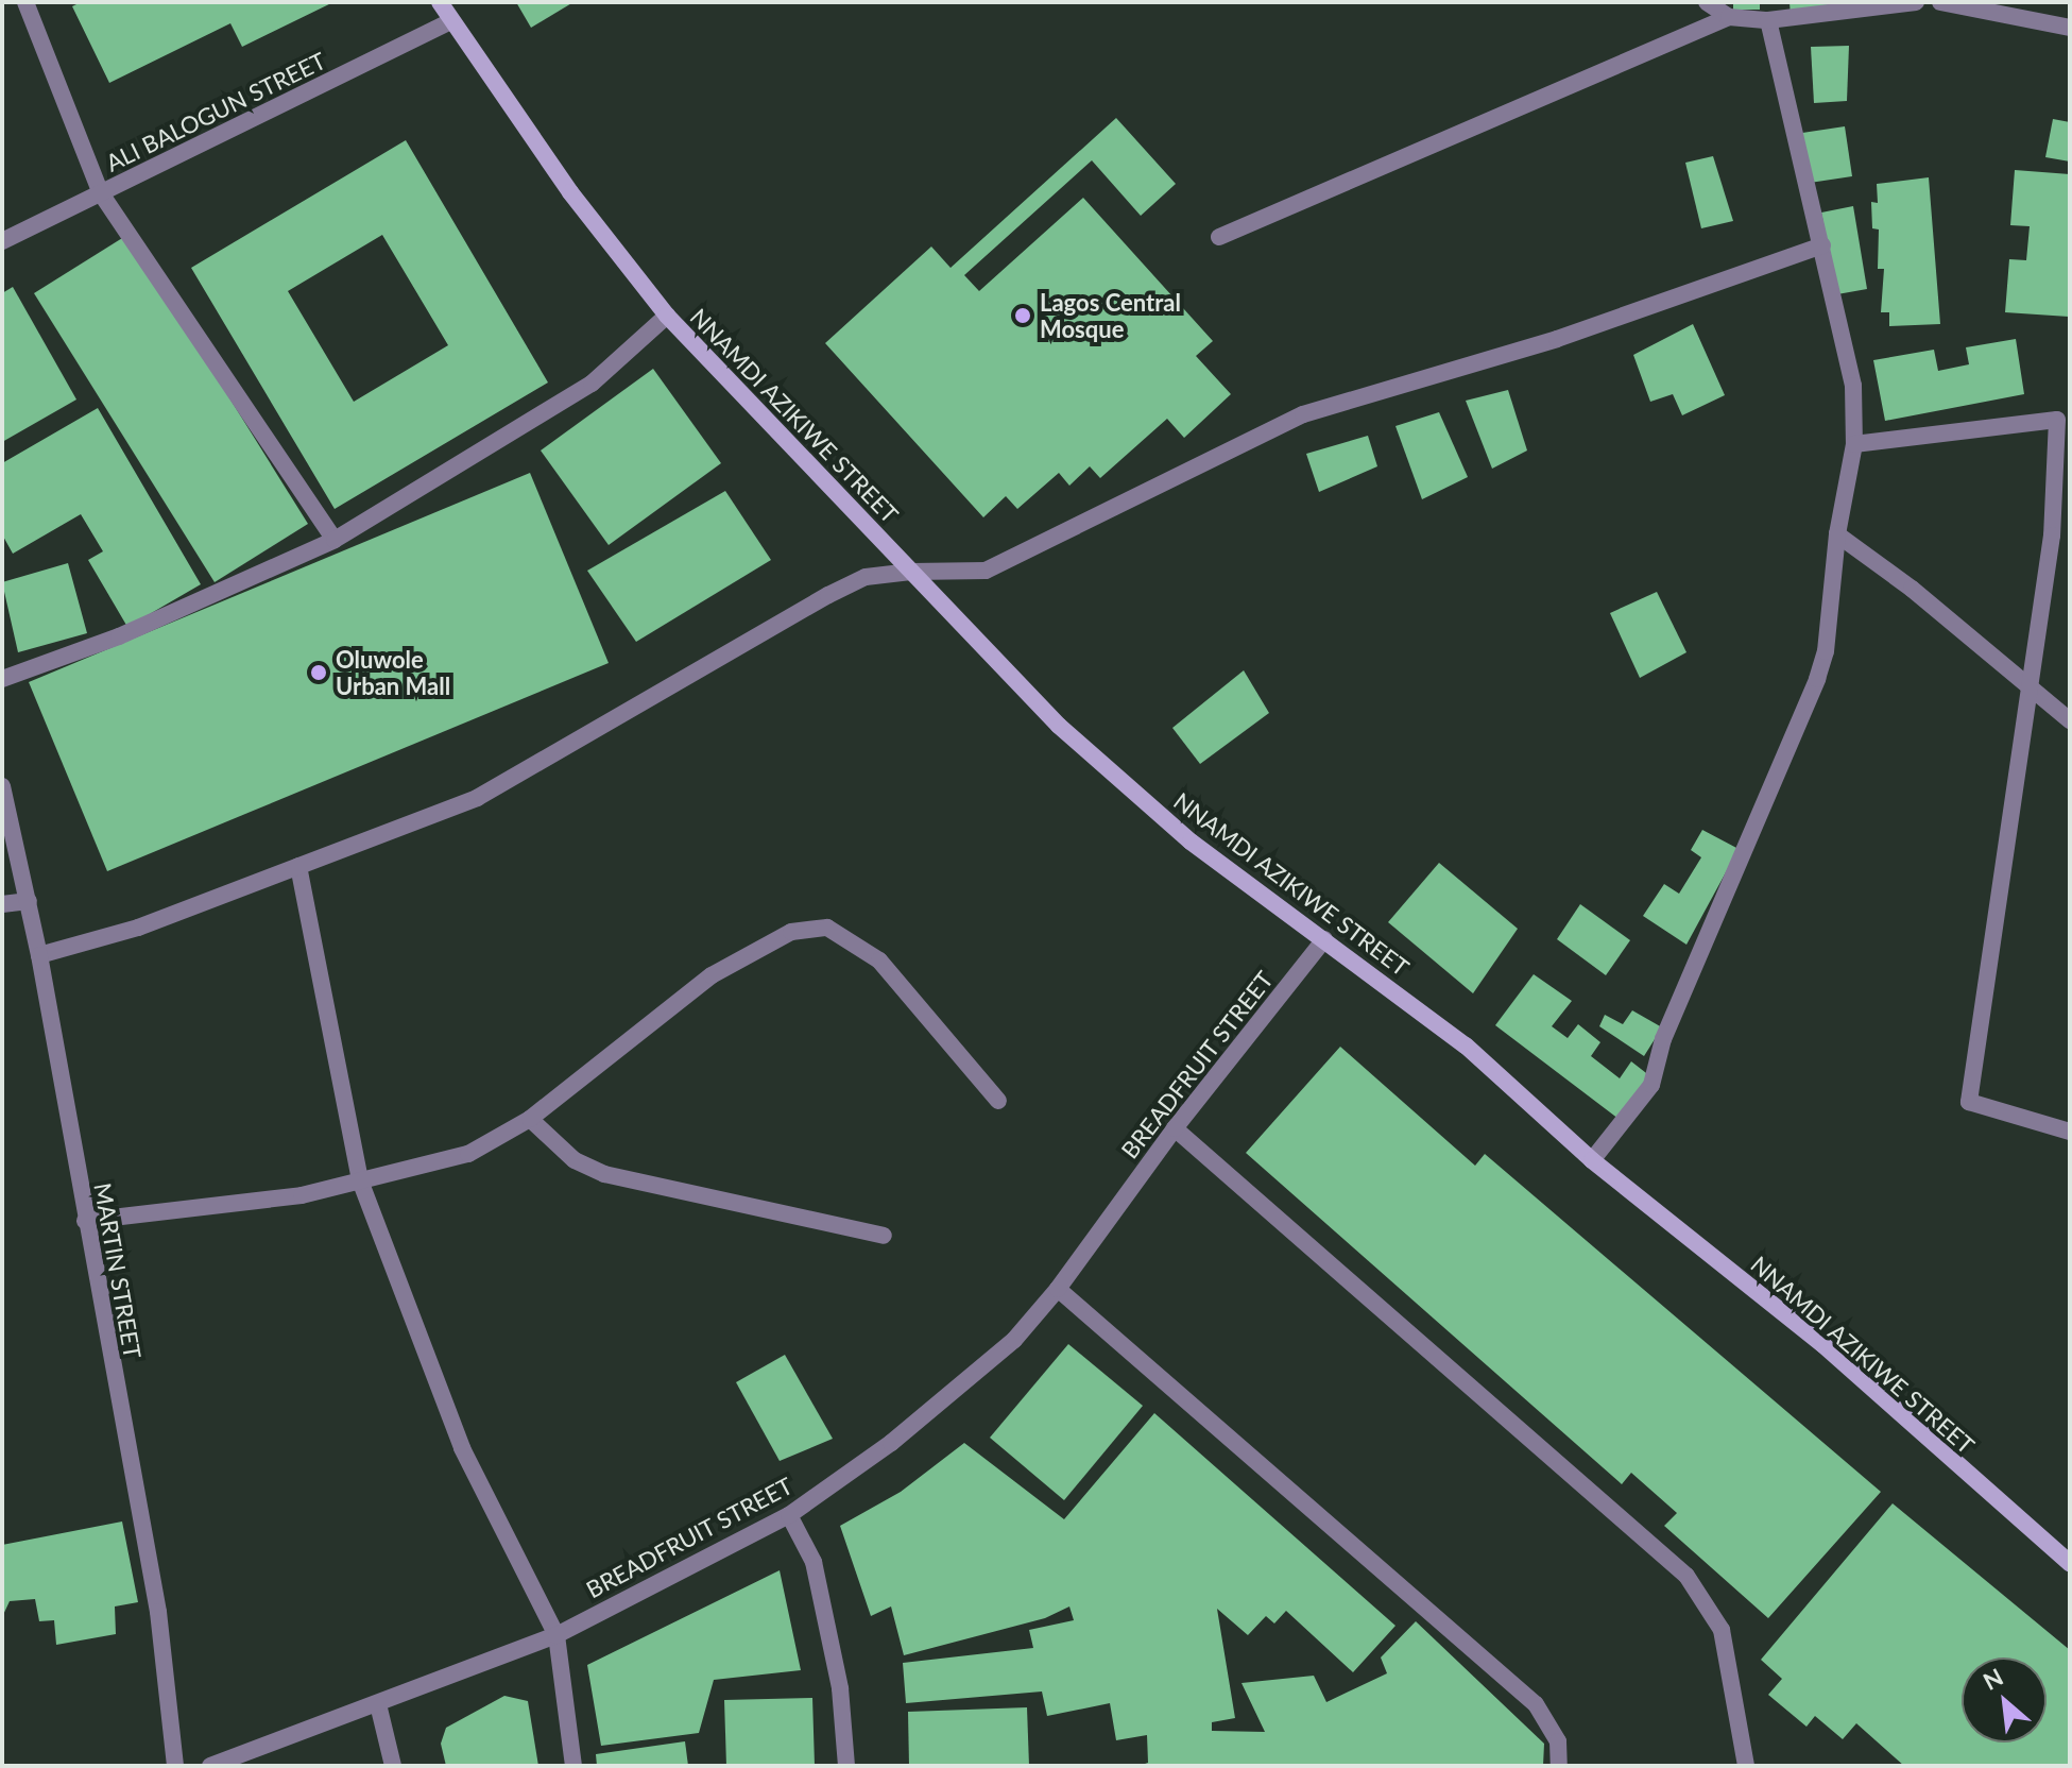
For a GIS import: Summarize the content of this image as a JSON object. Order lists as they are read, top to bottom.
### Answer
{
  "streets": {
    "main road": ["NNAMDI AZIKIWE STREET"],
    "street": ["ALI BALOGUN STREET", "BREADFRUIT STREET", "MARTIN STREET"]
  },
  "crossings": [
    ["ALI BALOGUN STREET", "NNAMDI AZIKIWE STREET"],
    ["NNAMDI AZIKIWE STREET", "BREADFRUIT STREET"]
  ],
  "places": ["Lagos Central Mosque", "Oluwole Urban Mall"],
  "north": "top left"
}
